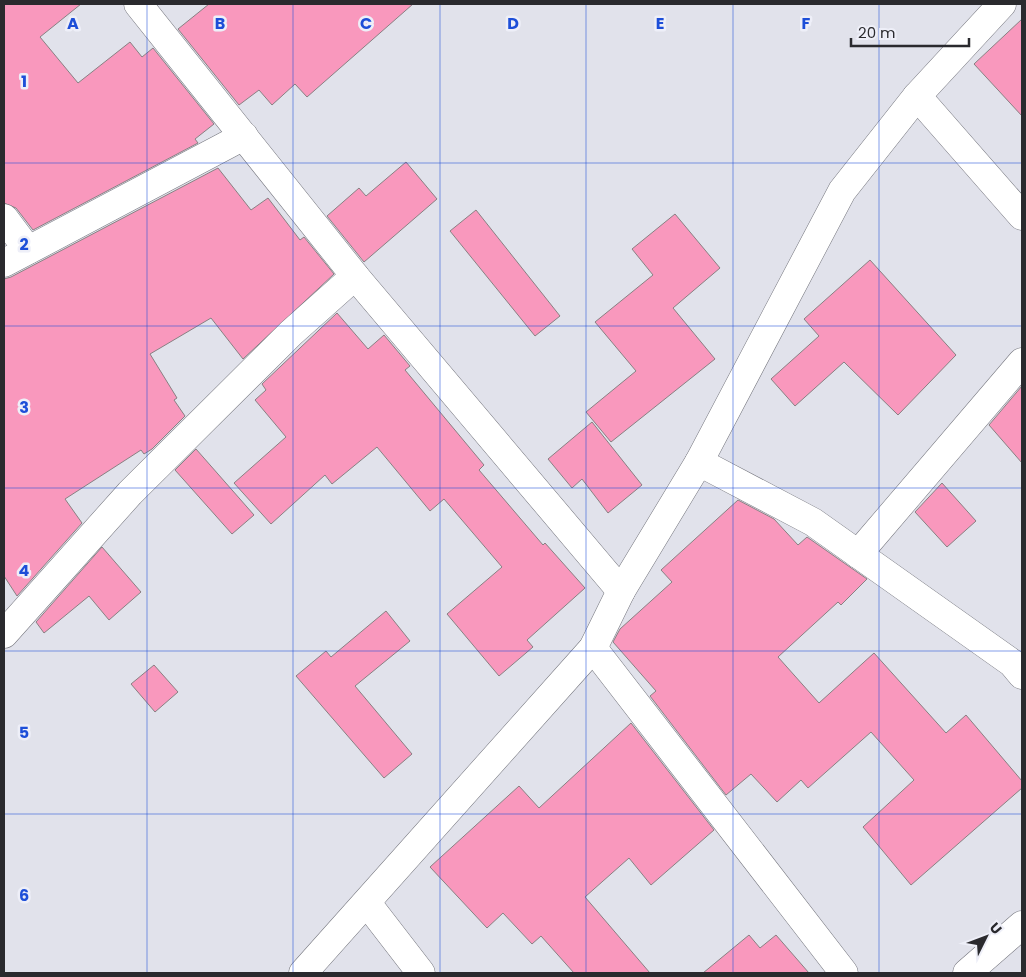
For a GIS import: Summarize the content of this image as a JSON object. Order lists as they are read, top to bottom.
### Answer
{
  "scale_bar": "20 m",
  "north": "top right",
  "grid": {
    "columns": [
      "A",
      "B",
      "C",
      "D",
      "E",
      "F"
    ],
    "rows": [
      "1",
      "2",
      "3",
      "4",
      "5",
      "6"
    ]
  }
}
